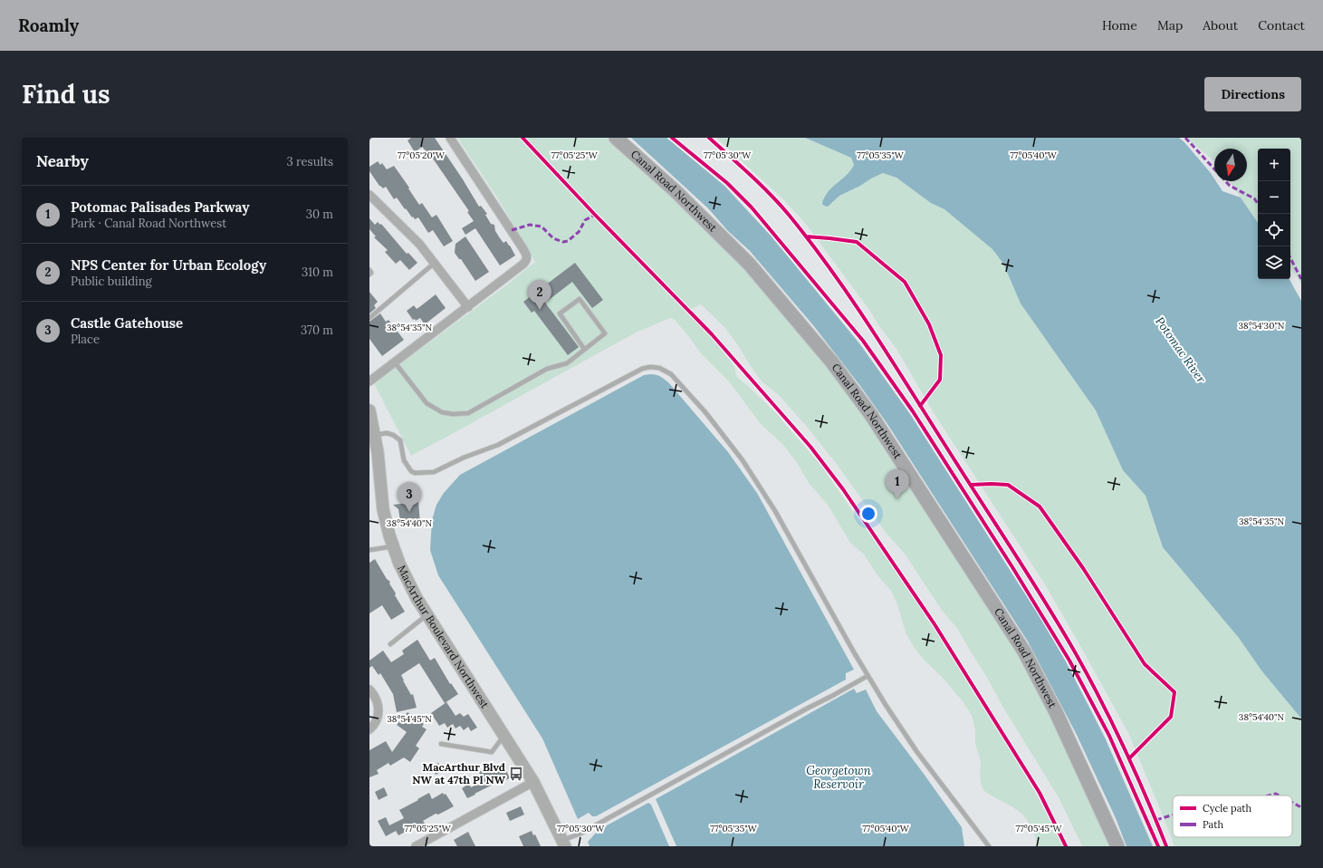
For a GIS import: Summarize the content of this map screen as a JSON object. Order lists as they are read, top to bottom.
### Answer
{
  "streets": {
    "highway": ["Canal Road Northwest"],
    "main road": ["MacArthur Boulevard Northwest"]
  },
  "water": ["Potomac River", "Georgetown Reservoir"],
  "places": {
    "bus stop": ["MacArthur Blvd NW at 47th Pl NW"]
  },
  "legend": ["Cycle path", "Path"],
  "north": "bottom",
  "page": {
    "header": "Roamly",
    "nav": [
      "Home",
      "Map",
      "About",
      "Contact"
    ],
    "buttons": "Directions",
    "title": "Find us",
    "heading": ["Nearby", "3 results"],
    "map_buttons": ["+", "−"],
    "list": [
      {
        "mark": "1",
        "name": "Potomac Palisades Parkway",
        "note": "Park · Canal Road Northwest",
        "value": "30 m"
      },
      {
        "mark": "2",
        "name": "NPS Center for Urban Ecology",
        "note": "Public building",
        "value": "310 m"
      },
      {
        "mark": "3",
        "name": "Castle Gatehouse",
        "note": "Place",
        "value": "370 m"
      }
    ],
    "pins": ["2", "1", "3"]
  },
  "coordinates": [
    "77°05'20\"W",
    "77°05'25\"W",
    "77°05'30\"W",
    "77°05'35\"W",
    "77°05'40\"W",
    "38°54'30\"N",
    "38°54'35\"N",
    "38°54'40\"N",
    "38°54'45\"N",
    "77°05'45\"W"
  ]
}
